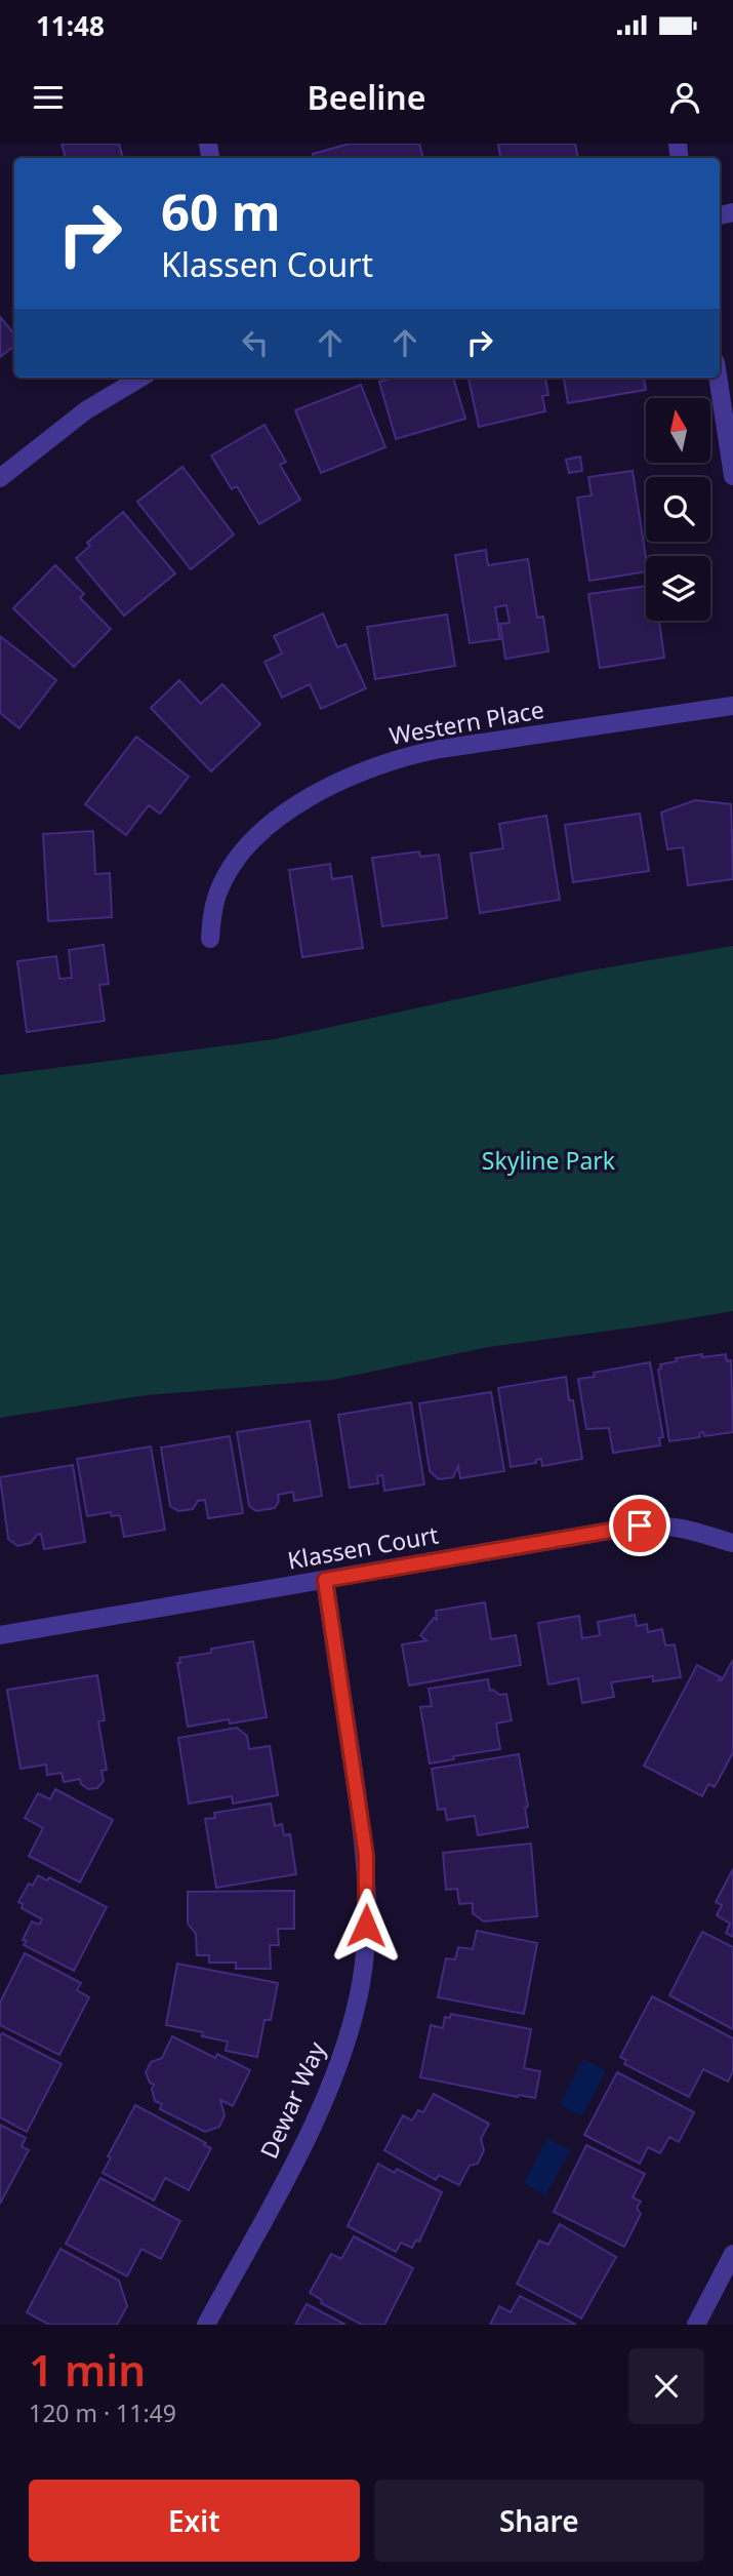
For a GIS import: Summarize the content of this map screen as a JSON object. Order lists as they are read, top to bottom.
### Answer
{
  "streets": {
    "street": ["Western Place", "Klassen Court", "Dewar Way"]
  },
  "crossings": [
    ["Klassen Court", "Dewar Way"]
  ],
  "parks": ["Skyline Park"],
  "north": "top",
  "page": {
    "status": "11:48",
    "header": "Beeline",
    "turn": ["60 m", "Klassen Court"],
    "heading": ["1 min", "120 m · 11:49"],
    "buttons": ["Exit", "Share"]
  }
}
